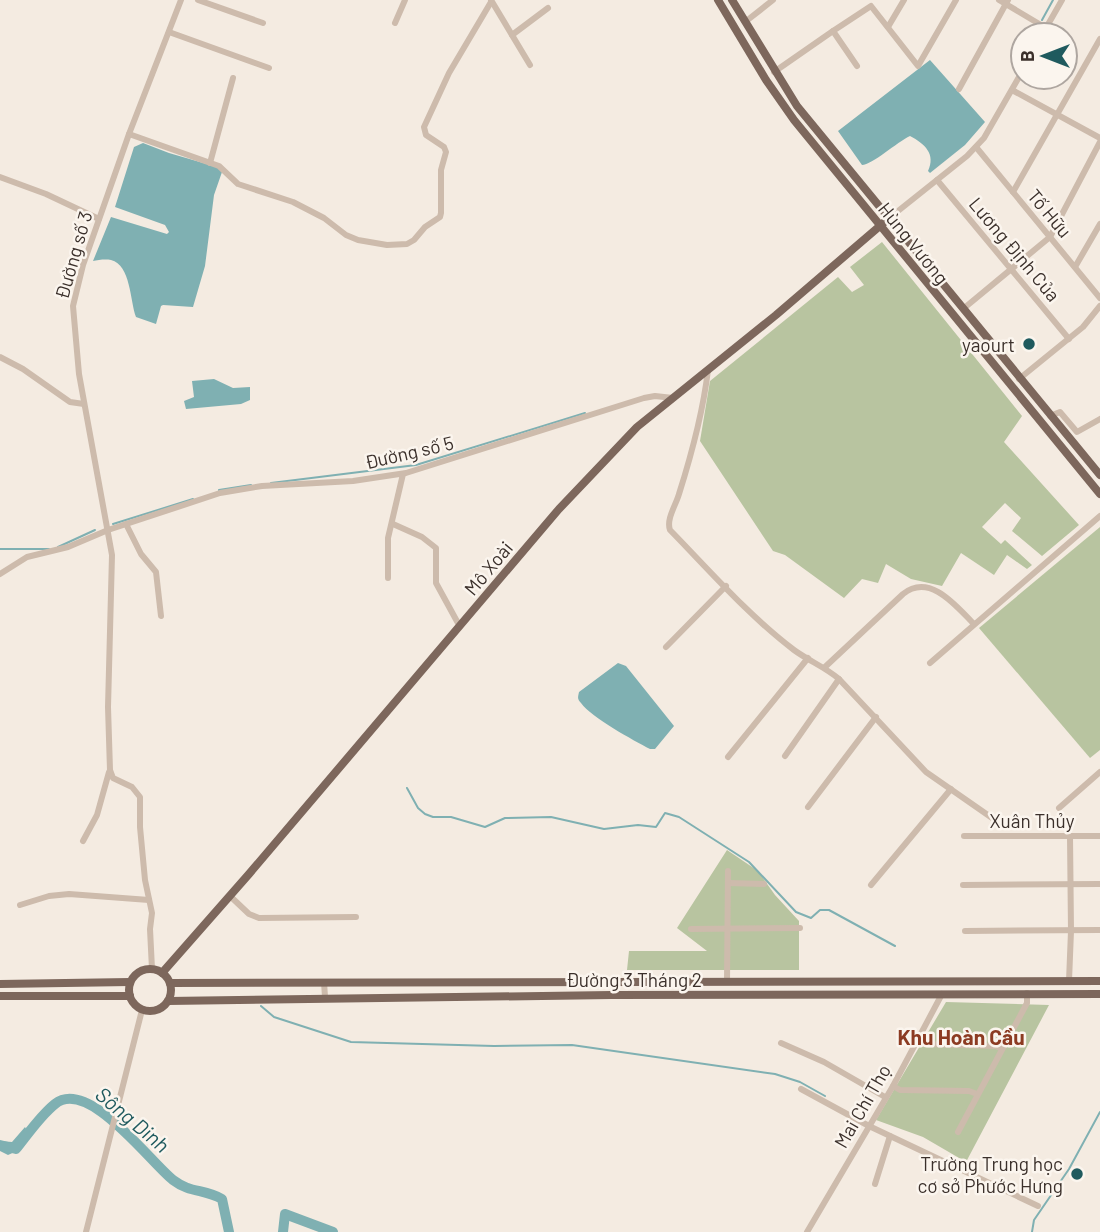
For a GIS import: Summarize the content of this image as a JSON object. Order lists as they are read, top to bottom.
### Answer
{
  "streets": {
    "main road": ["Hùng Vương", "Mô Xoài", "Đường 3 Tháng 2"],
    "street": [
      "Tố Hữu",
      "Lương Định Của",
      "Đường số 3",
      "Đường số 5",
      "Xuân Thủy",
      "Mai Chí Thọ"
    ]
  },
  "crossings": [
    ["Hùng Vương", "Mô Xoài"],
    ["Đường số 3", "Đường số 5"],
    ["Đường số 5", "Mô Xoài"],
    ["Mô Xoài", "Đường 3 Tháng 2"],
    ["Đường 3 Tháng 2", "Mai Chí Thọ"]
  ],
  "districts": ["Khu Hoàn Cầu"],
  "water": ["Sông Dinh"],
  "places": ["yaourt", "Trường Trung học cơ sở Phước Hưng"],
  "north": "left"
}
